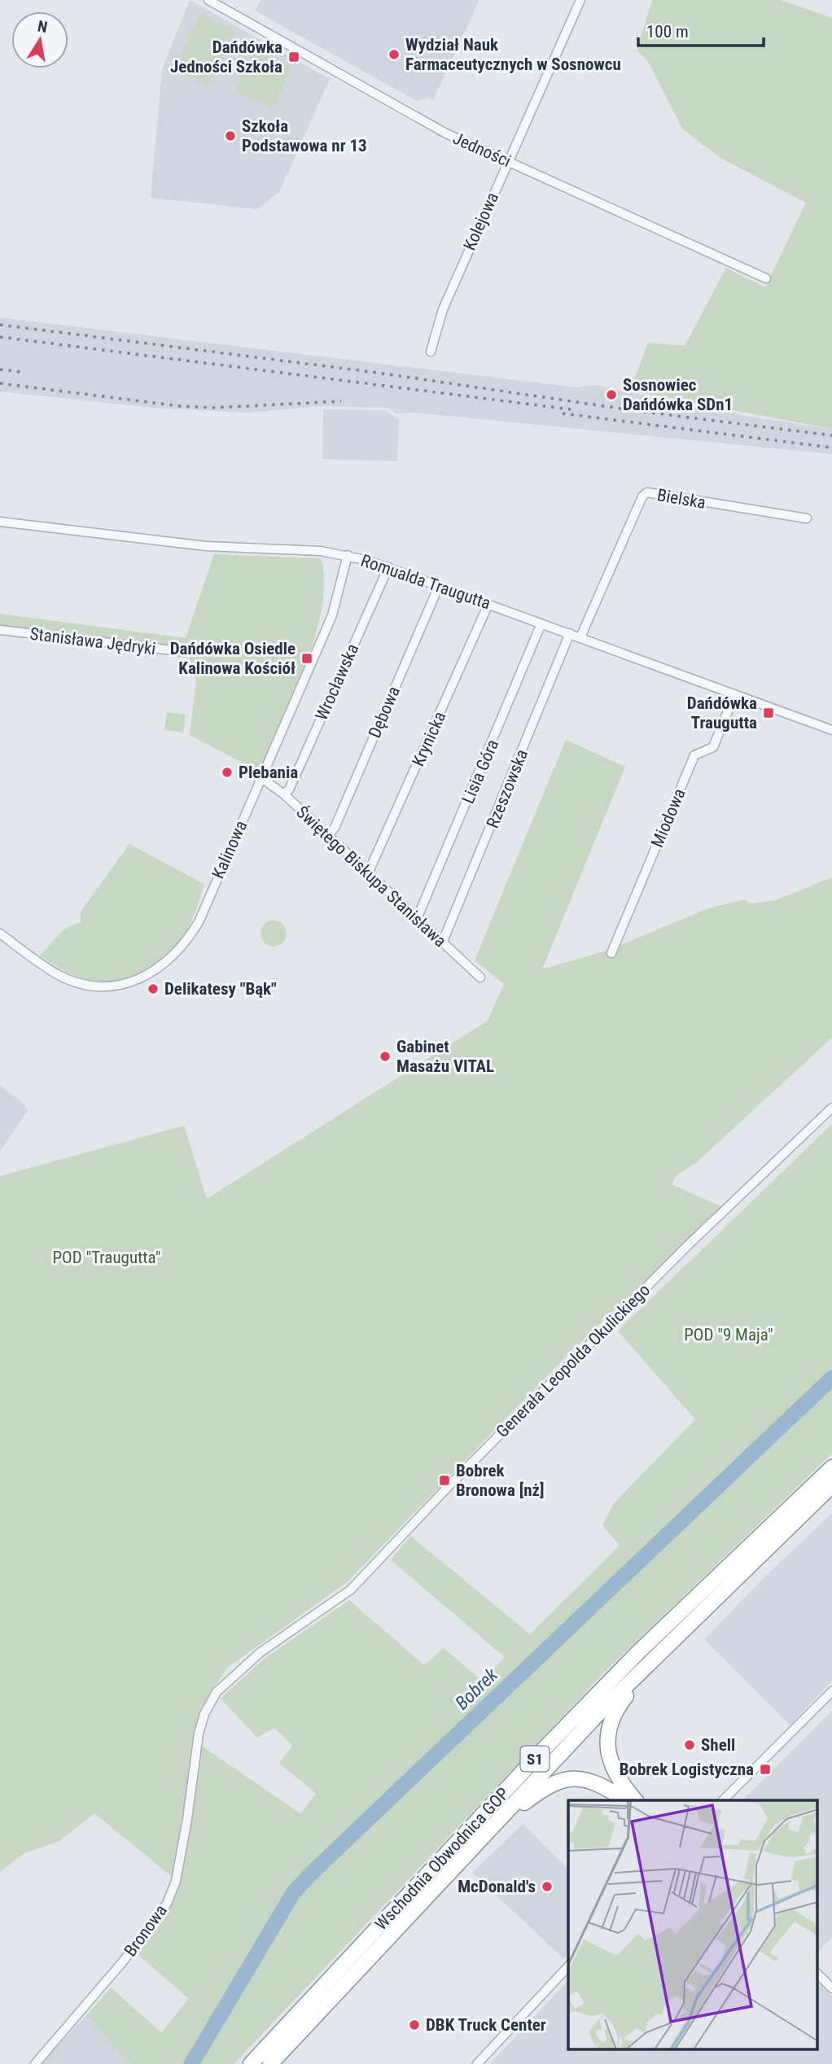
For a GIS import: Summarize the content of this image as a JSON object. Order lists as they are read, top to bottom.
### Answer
{
  "streets": {
    "highway": ["S1", "Wschodnia Obwodnica GOP"],
    "street": [
      "Jedności",
      "Kolejowa",
      "Bielska",
      "Romualda Traugutta",
      "Stanisława Jędryki",
      "Wrocławska",
      "Dębowa",
      "Krynicka",
      "Lisia Góra",
      "Rzeszowska",
      "Miodowa",
      "Kalinowa",
      "Świętego Biskupa Stanisława",
      "Generała Leopolda Okulickiego",
      "Bronowa"
    ]
  },
  "crossings": [
    ["Jedności", "Kolejowa"],
    ["Bielska", "Romualda Traugutta"],
    ["Romualda Traugutta", "Wrocławska"],
    ["Romualda Traugutta", "Dębowa"],
    ["Romualda Traugutta", "Krynicka"],
    ["Romualda Traugutta", "Lisia Góra"],
    ["Romualda Traugutta", "Rzeszowska"],
    ["Romualda Traugutta", "Miodowa"],
    ["Romualda Traugutta", "Kalinowa"],
    ["Wrocławska", "Świętego Biskupa Stanisława"],
    ["Dębowa", "Świętego Biskupa Stanisława"],
    ["Krynicka", "Świętego Biskupa Stanisława"],
    ["Lisia Góra", "Świętego Biskupa Stanisława"],
    ["Rzeszowska", "Świętego Biskupa Stanisława"],
    ["Kalinowa", "Świętego Biskupa Stanisława"],
    ["Generała Leopolda Okulickiego", "Bronowa"]
  ],
  "water": ["Bobrek"],
  "parks": ["POD \"Traugutta\"", "POD \"9 Maja\""],
  "places": {
    "other": [
      "Wydział Nauk Farmaceutycznych w Sosnowcu",
      "Szkoła Podstawowa nr 13",
      "Sosnowiec Dańdówka SDn1",
      "Plebania",
      "Delikatesy \"Bąk\"",
      "Gabinet Masażu VITAL",
      "Shell",
      "McDonald's",
      "DBK Truck Center"
    ],
    "transit": [
      "Dańdówka Jedności Szkoła",
      "Dańdówka Osiedle Kalinowa Kościół",
      "Dańdówka Traugutta",
      "Bobrek Bronowa [nż]",
      "Bobrek Logistyczna"
    ]
  },
  "scale_bar": "100 m",
  "north": "top"
}
